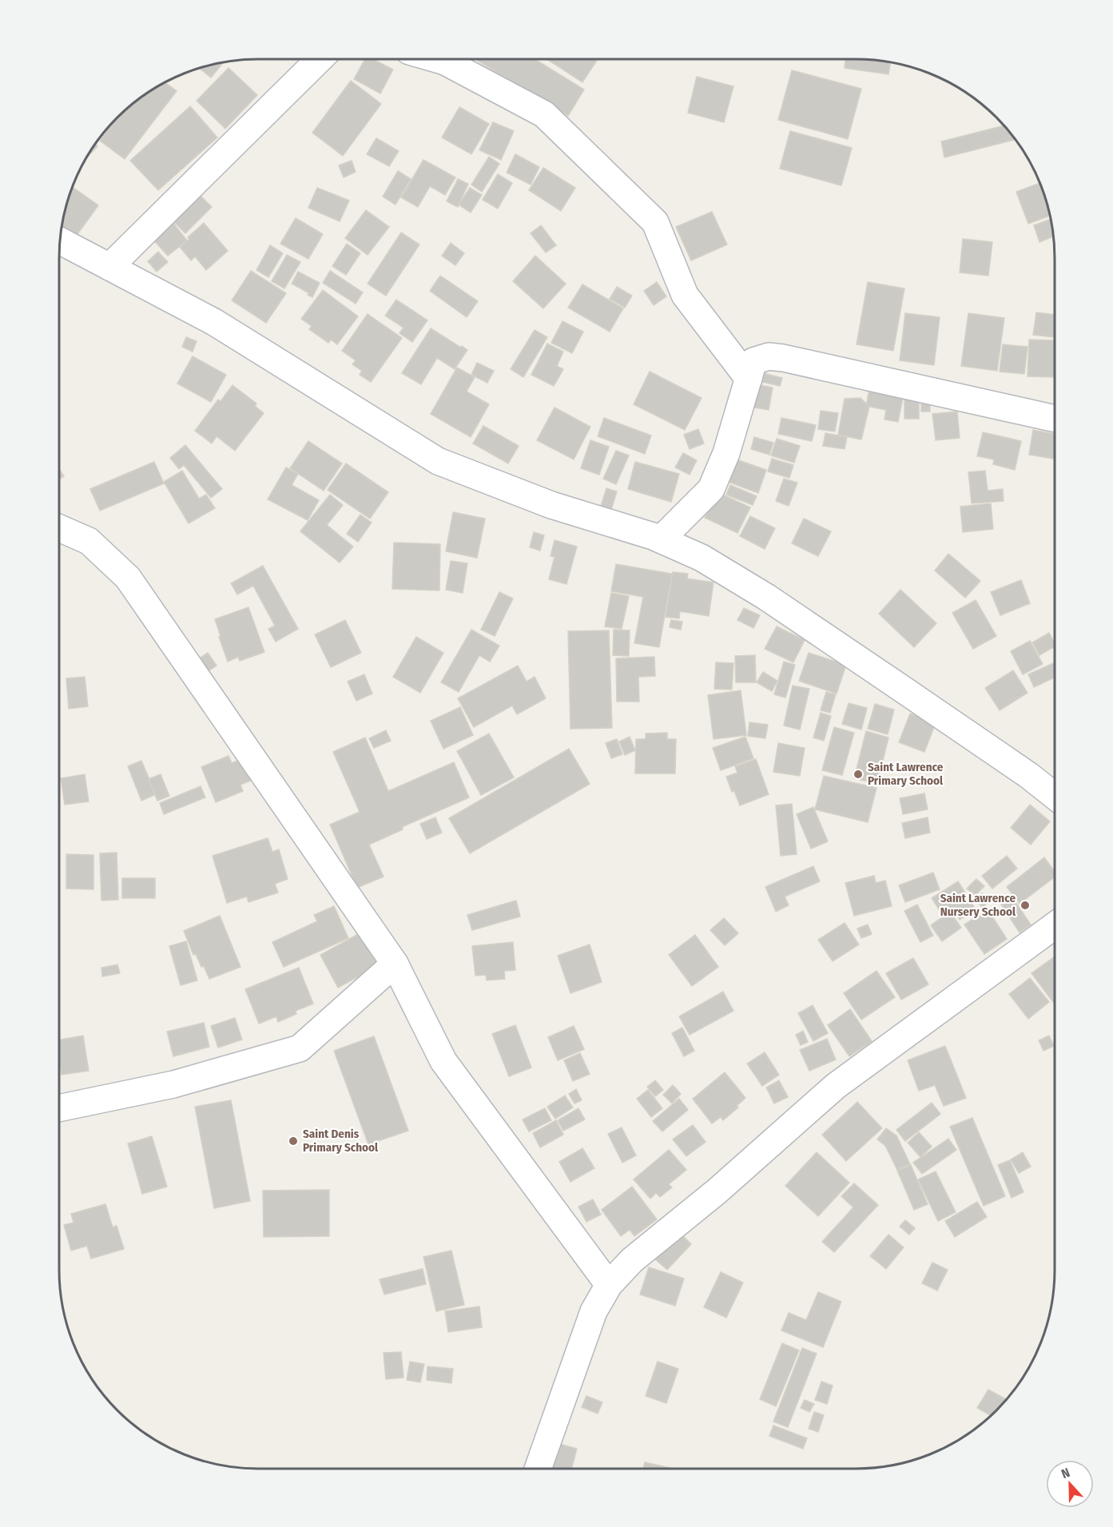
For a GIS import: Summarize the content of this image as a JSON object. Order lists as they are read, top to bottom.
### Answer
{
  "places": ["Saint Lawrence Primary School", "Saint Lawrence Nursery School", "Saint Denis Primary School"],
  "north": "top"
}
